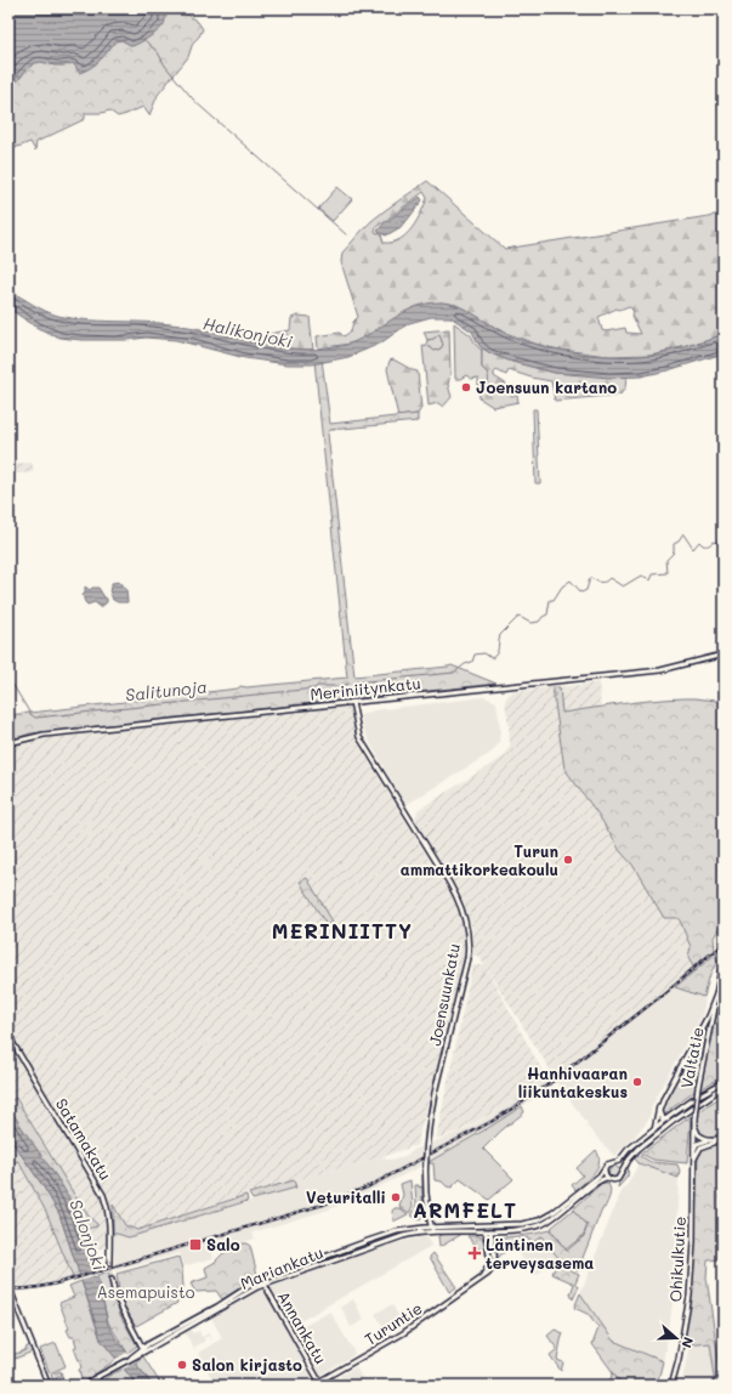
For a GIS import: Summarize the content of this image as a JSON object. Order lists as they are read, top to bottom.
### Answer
{
  "streets": {
    "main road": [
      "Meriniitynkatu",
      "Joensuunkatu",
      "Valtatie",
      "Satamakatu",
      "Ohikulkutie",
      "Mariankatu",
      "Turuntie",
      "Annankatu"
    ]
  },
  "crossings": [
    ["Meriniitynkatu", "Joensuunkatu"],
    ["Joensuunkatu", "Mariankatu"],
    ["Valtatie", "Ohikulkutie"],
    ["Mariankatu", "Turuntie"],
    ["Mariankatu", "Annankatu"],
    ["Turuntie", "Annankatu"]
  ],
  "districts": ["MERINIITTY", "ARMFELT"],
  "water": ["Halikonjoki", "Salitunoja", "Salonjoki"],
  "parks": ["Asemapuisto"],
  "places": {
    "other": [
      "Joensuun kartano",
      "Turun ammattikorkeakoulu",
      "Hanhivaaran liikuntakeskus",
      "Veturitalli",
      "Salon kirjasto"
    ],
    "transit": ["Salo"],
    "health": ["Läntinen terveysasema"]
  },
  "north": "right"
}
